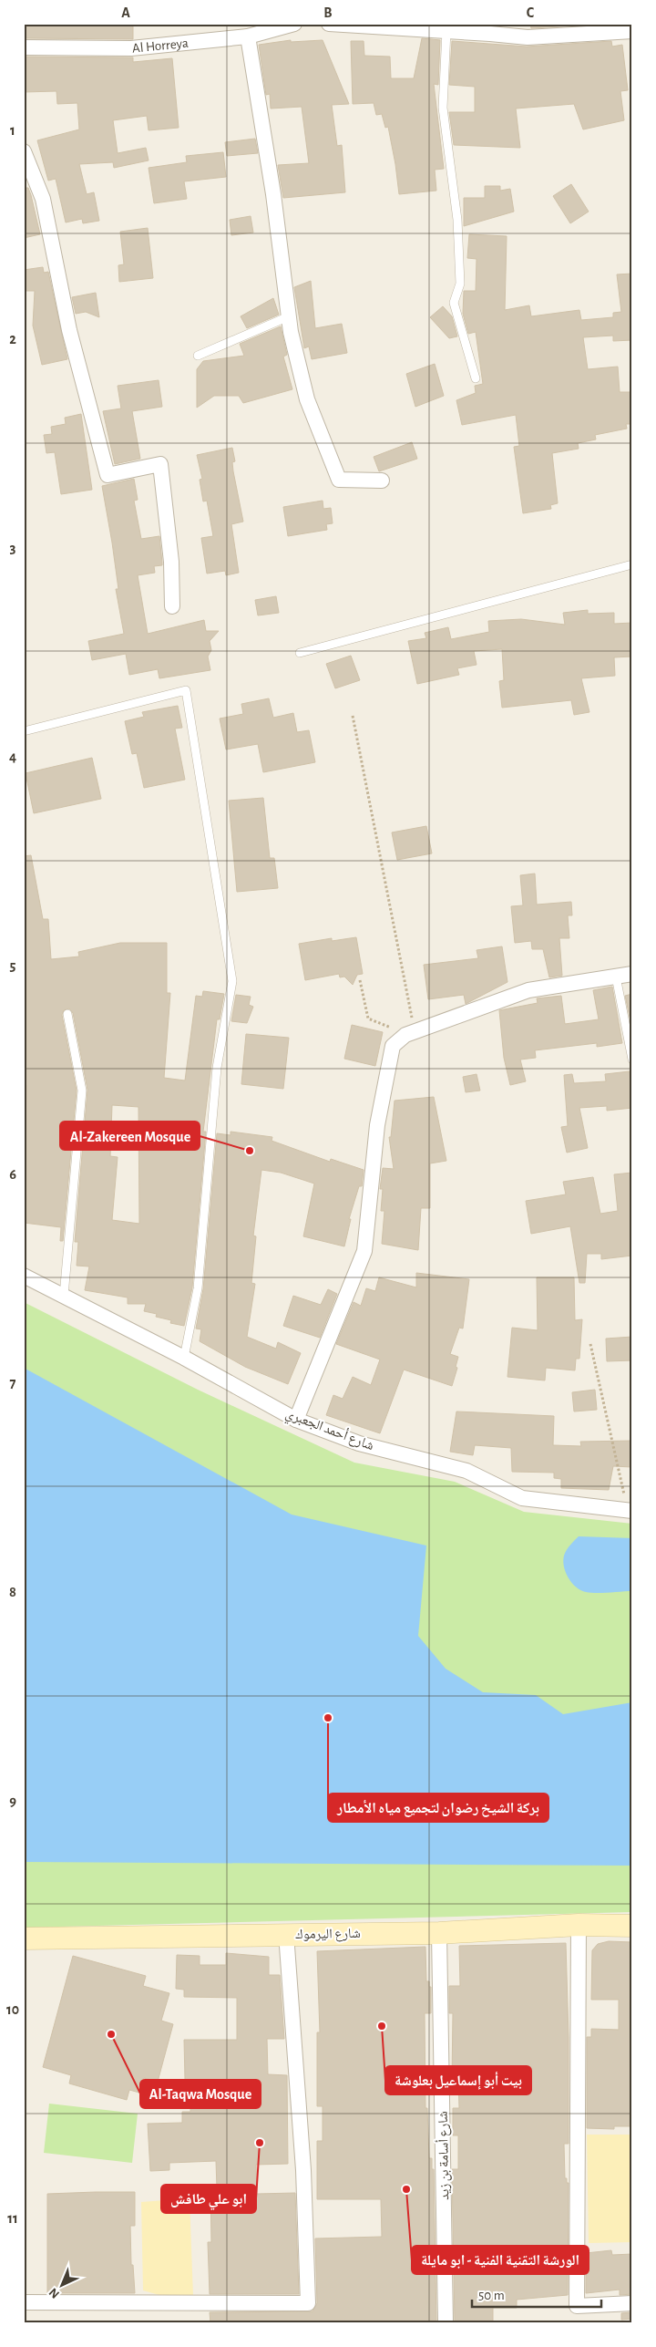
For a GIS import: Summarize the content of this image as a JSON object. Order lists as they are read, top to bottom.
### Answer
{
  "streets": {
    "street": [
      "Al Horreya",
      "شارع أحمد الجعبري",
      "شارع اليرموك",
      "شارع أسامة بن زيد"
    ]
  },
  "crossings": [
    ["شارع اليرموك", "شارع أسامة بن زيد"]
  ],
  "places": [
    "Al-Zakereen Mosque",
    "بركة الشيخ رضوان لتجميع مياه الأمطار",
    "بيت أبو إسماعيل بعلوشة",
    "Al-Taqwa Mosque",
    "ابو علي طافش",
    "الورشة التقنية الفنية - ابو مايلة"
  ],
  "scale_bar": "50 m",
  "north": "bottom left",
  "grid": {
    "columns": ["A", "B", "C"],
    "rows": [
      "1",
      "2",
      "3",
      "4",
      "5",
      "6",
      "7",
      "8",
      "9",
      "10",
      "11"
    ]
  }
}
